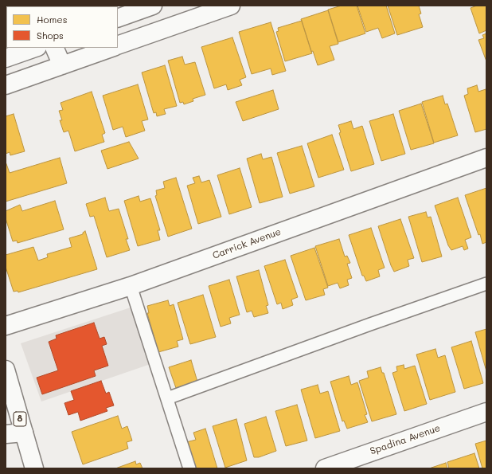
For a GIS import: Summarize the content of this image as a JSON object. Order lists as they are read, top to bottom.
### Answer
{
  "streets": {
    "street": ["Carrick Avenue", "8", "Spadina Avenue"]
  },
  "legend": ["Homes", "Shops"]
}
